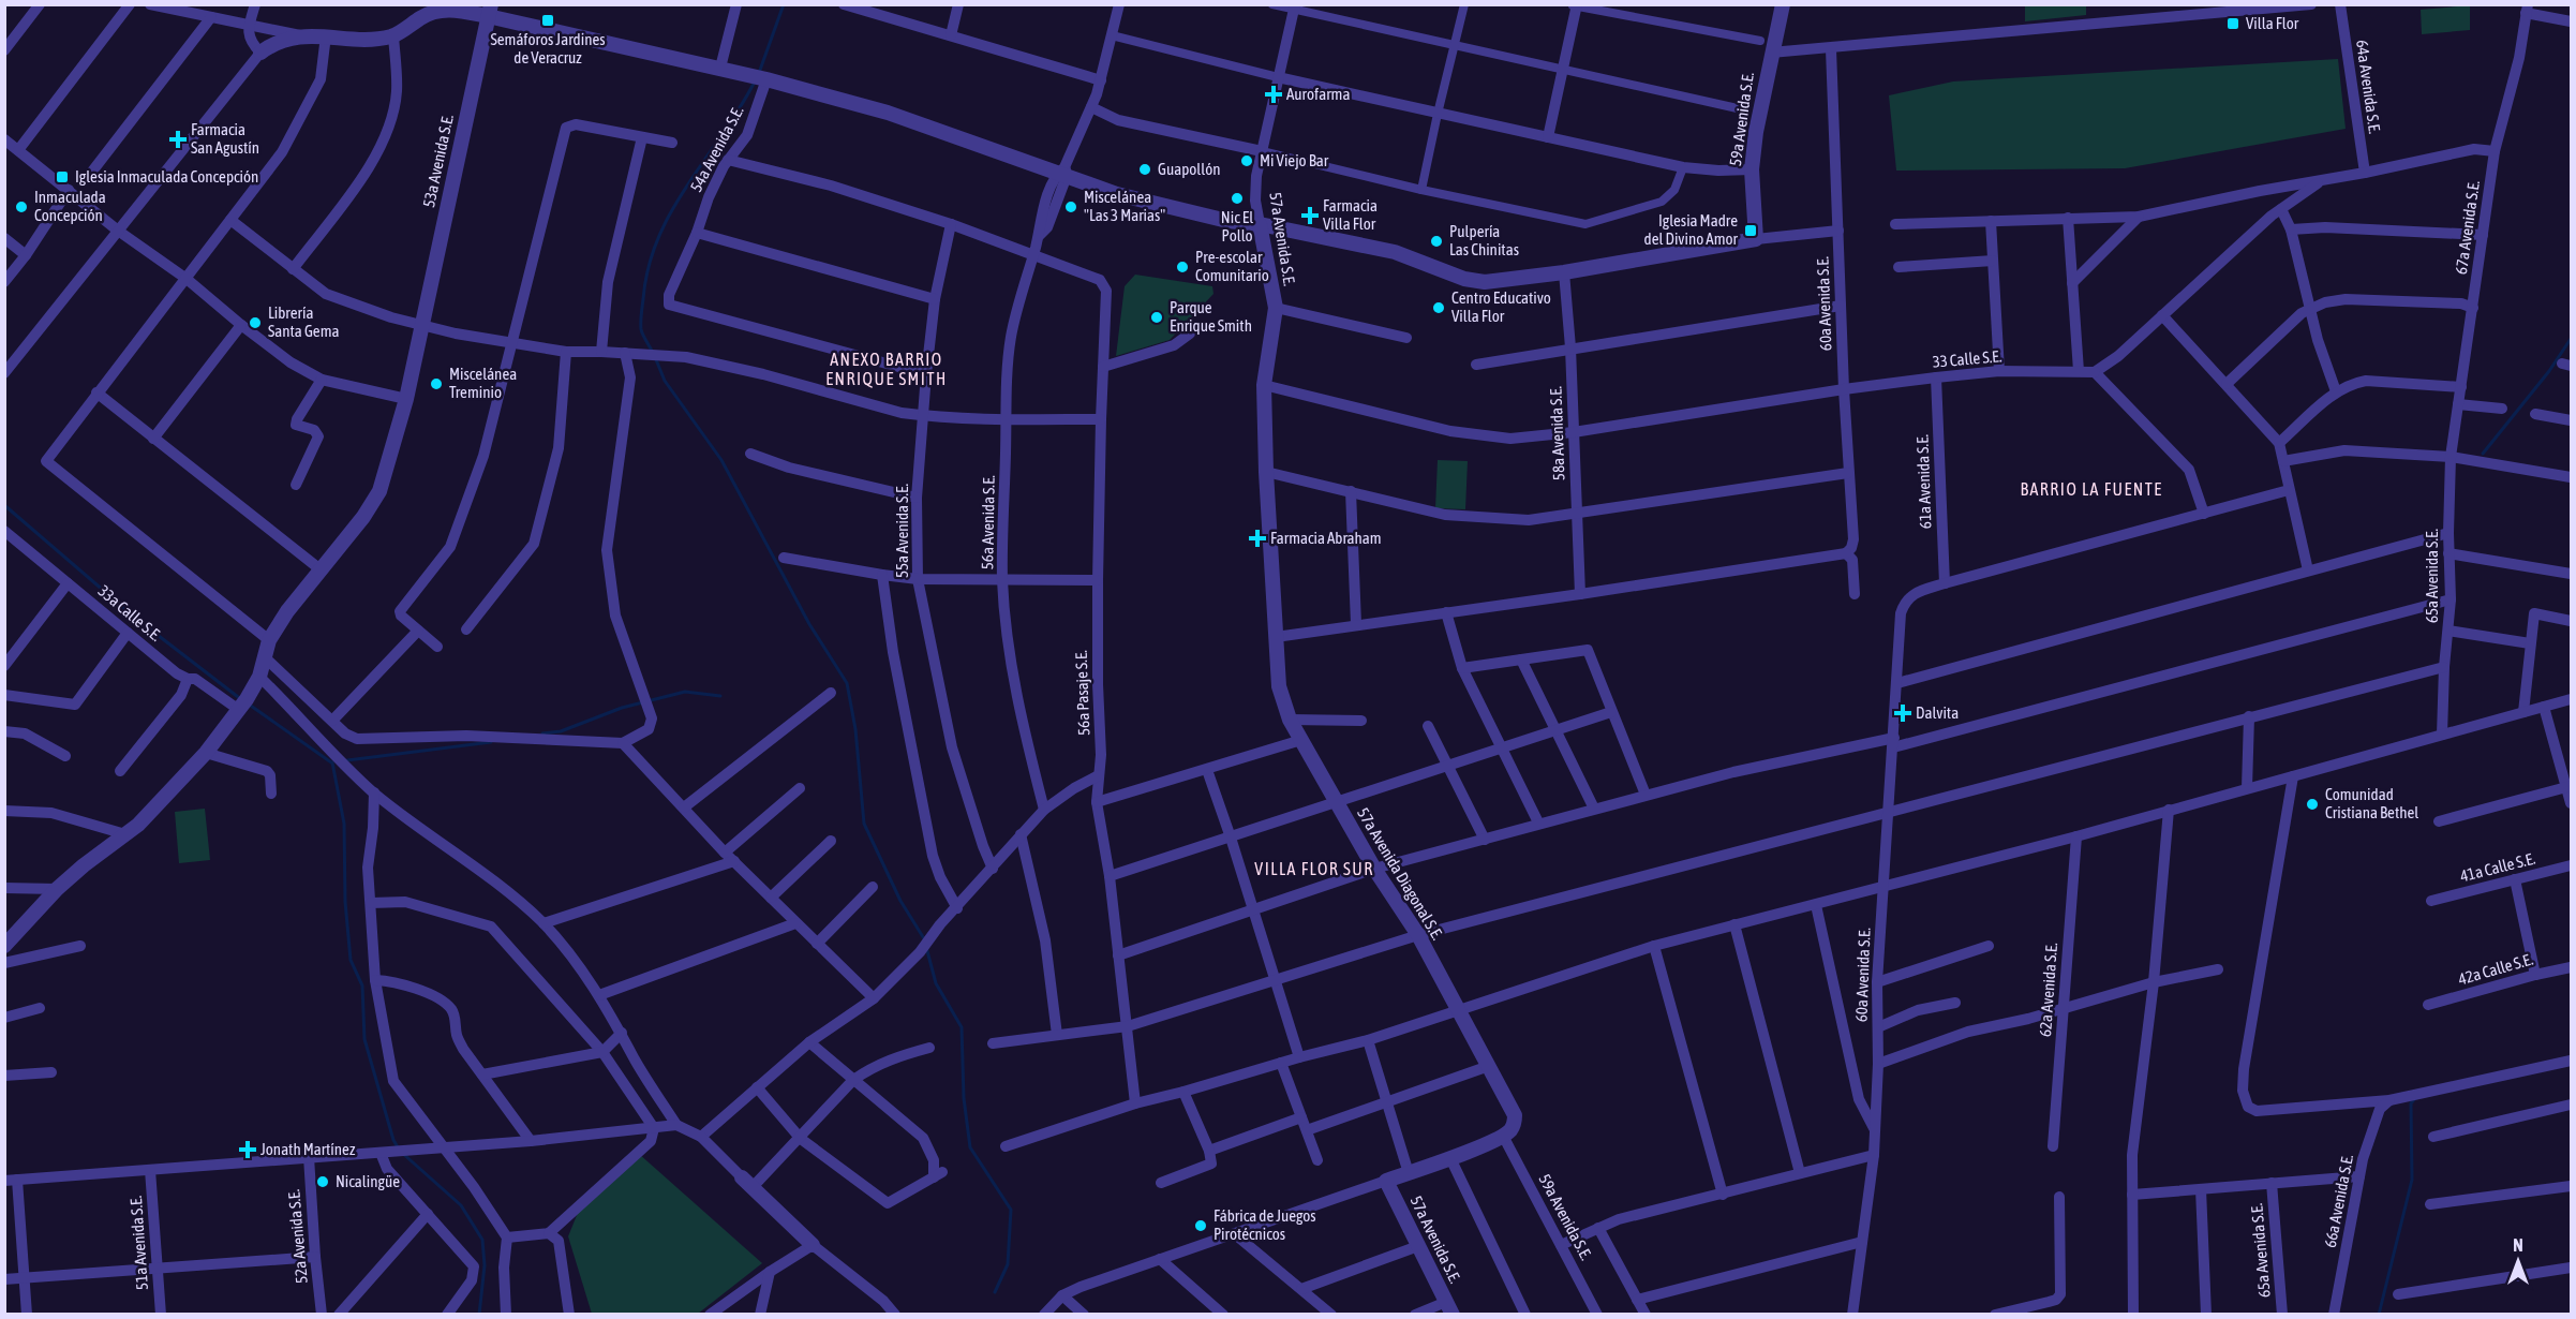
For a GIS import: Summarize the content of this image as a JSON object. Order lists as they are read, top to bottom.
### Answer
{
  "streets": {
    "street": [
      "64a Avenida S.E.",
      "59a Avenida S.E.",
      "54a Avenida S.E.",
      "53a Avenida S.E.",
      "67a Avenida S.E.",
      "57a Avenida S.E.",
      "60a Avenida S.E.",
      "33 Calle S.E.",
      "58a Avenida S.E.",
      "61a Avenida S.E.",
      "56a Avenida S.E.",
      "55a Avenida S.E.",
      "65a Avenida S.E.",
      "33a Calle S.E.",
      "56a Pasaje S.E.",
      "41a Calle S.E.",
      "57a Avenida Diagonal S.E.",
      "42a Calle S.E.",
      "62a Avenida S.E.",
      "66a Avenida S.E.",
      "52a Avenida S.E.",
      "51a Avenida S.E."
    ]
  },
  "crossings": [
    ["59a Avenida S.E.", "57a Avenida Diagonal S.E."],
    ["54a Avenida S.E.", "55a Avenida S.E."],
    ["53a Avenida S.E.", "33a Calle S.E."],
    ["67a Avenida S.E.", "65a Avenida S.E."],
    ["57a Avenida S.E.", "33 Calle S.E."],
    ["57a Avenida S.E.", "57a Avenida Diagonal S.E."],
    ["60a Avenida S.E.", "33 Calle S.E."],
    ["60a Avenida S.E.", "61a Avenida S.E."],
    ["33 Calle S.E.", "58a Avenida S.E."],
    ["33 Calle S.E.", "61a Avenida S.E."],
    ["56a Avenida S.E.", "56a Pasaje S.E."]
  ],
  "districts": ["ANEXO BARRIO ENRIQUE SMITH", "BARRIO LA FUENTE", "VILLA FLOR SUR"],
  "places": {
    "transit": [
      "Semáforos Jardines de Veracruz",
      "Villa Flor",
      "Iglesia Inmaculada Concepción",
      "Iglesia Madre del Divino Amor"
    ],
    "health": [
      "Aurofarma",
      "Farmacia San Agustín",
      "Farmacia Villa Flor",
      "Farmacia Abraham",
      "Dalvita",
      "Jonath Martínez"
    ],
    "other": [
      "Mi Viejo Bar",
      "Guapollón",
      "Nic El Pollo",
      "Inmaculada Concepción",
      "Miscelánea \"Las 3 Marias\"",
      "Pulpería Las Chinitas",
      "Pre-escolar Comunitario",
      "Centro Educativo Villa Flor",
      "Parque Enrique Smith",
      "Librería Santa Gema",
      "Miscelánea Treminio",
      "Comunidad Cristiana Bethel",
      "Nicalingüe",
      "Fábrica de Juegos Pirotécnicos"
    ]
  },
  "north": "top"
}
